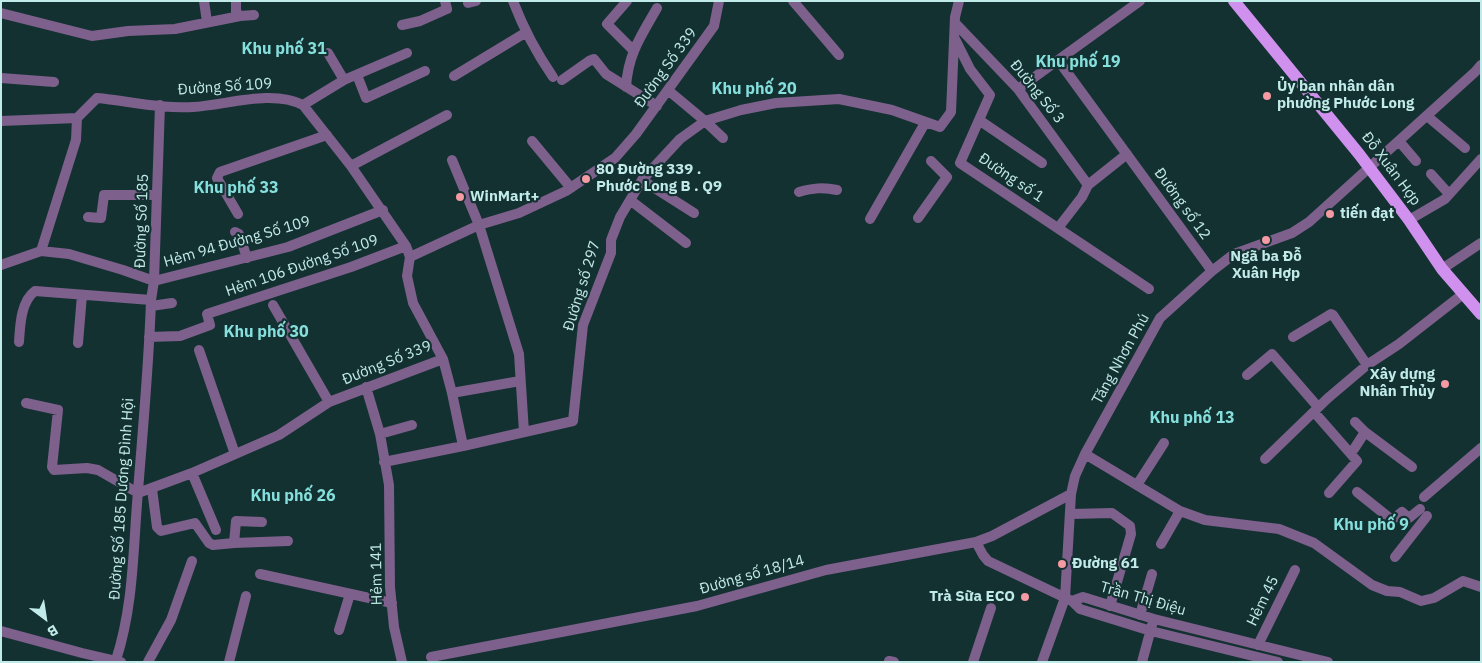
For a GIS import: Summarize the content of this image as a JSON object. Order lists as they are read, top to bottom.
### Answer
{
  "streets": {
    "main road": ["Đỗ Xuân Hợp"],
    "street": [
      "Đường Số 339",
      "Đường Số 109",
      "Đường Số 3",
      "Đường số 1",
      "Đường số 12",
      "Đường Số 185",
      "Hẻm 94 Đường Số 109",
      "Hẻm 106 Đường Số 109",
      "Đường số 297",
      "Tăng Nhơn Phú",
      "Đường Số 185 Dương Đình Hội",
      "Hẻm 141",
      "Đường số 18/14",
      "Trần Thị Điệu",
      "Hẻm 45"
    ]
  },
  "crossings": [
    ["Đường Số 339", "Đường Số 185 Dương Đình Hội"],
    ["Đường Số 339", "Hẻm 141"],
    ["Đường Số 109", "Đường Số 185"],
    ["Đỗ Xuân Hợp", "Tăng Nhơn Phú"],
    ["Đường số 12", "Tăng Nhơn Phú"],
    ["Đường Số 185", "Hẻm 94 Đường Số 109"],
    ["Đường Số 185", "Hẻm 106 Đường Số 109"],
    ["Đường Số 185", "Đường Số 185 Dương Đình Hội"],
    ["Hẻm 106 Đường Số 109", "Đường Số 185 Dương Đình Hội"],
    ["Đường số 297", "Hẻm 141"],
    ["Tăng Nhơn Phú", "Đường số 18/14"],
    ["Tăng Nhơn Phú", "Trần Thị Điệu"],
    ["Trần Thị Điệu", "Hẻm 45"]
  ],
  "districts": [
    "Khu phố 31",
    "Khu phố 19",
    "Khu phố 20",
    "Khu phố 33",
    "Khu phố 30",
    "Khu phố 13",
    "Khu phố 26",
    "Khu phố 9"
  ],
  "places": [
    "Ủy ban nhân dân phường Phước Long",
    "80 Đường 339 . Phước Long B . Q9",
    "WinMart+",
    "tiến đạt",
    "Ngã ba Đỗ Xuân Hợp",
    "Xây dựng Nhân Thủy",
    "Đường 61",
    "Trà Sữa ECO"
  ],
  "north": "bottom right"
}
